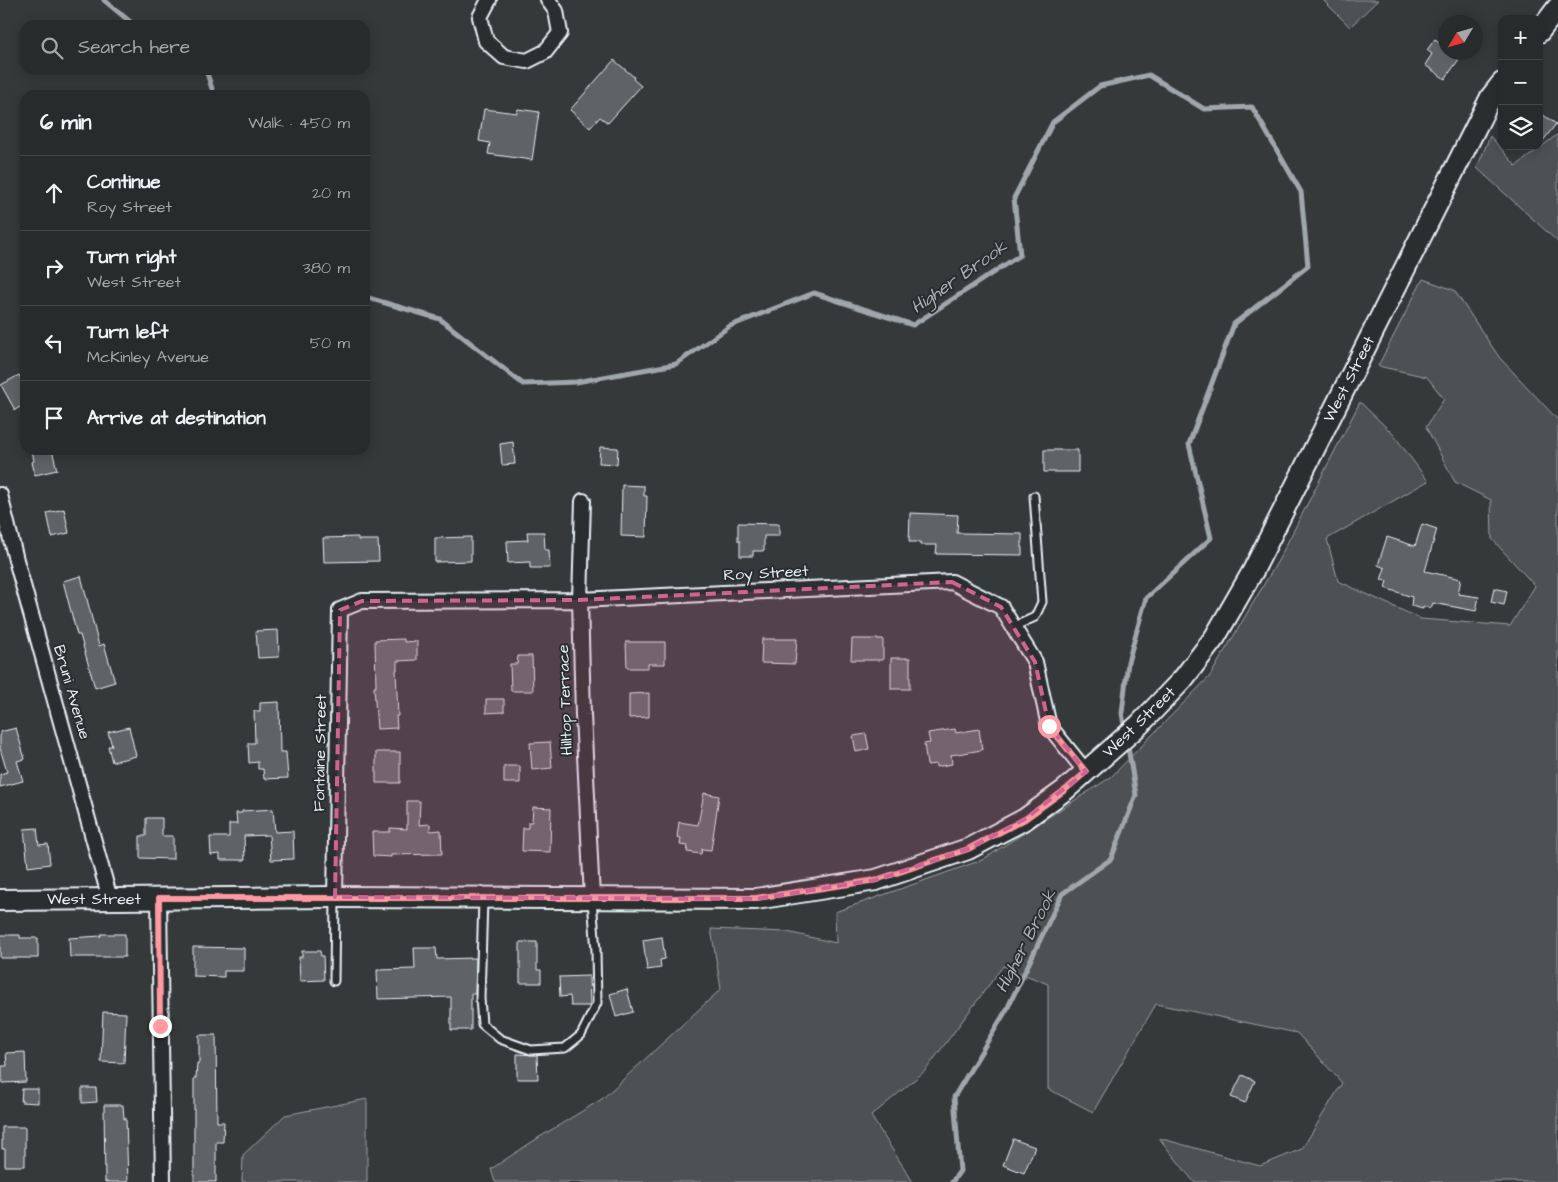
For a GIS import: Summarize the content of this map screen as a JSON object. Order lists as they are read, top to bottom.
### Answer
{
  "streets": {
    "main road": ["West Street"],
    "street": [
      "Roy Street",
      "Bruni Avenue",
      "Hilltop Terrace",
      "Fontaine Street"
    ]
  },
  "crossings": [
    ["West Street", "Roy Street"],
    ["West Street", "Bruni Avenue"],
    ["West Street", "Hilltop Terrace"],
    ["West Street", "Fontaine Street"],
    ["Roy Street", "Hilltop Terrace"],
    ["Roy Street", "Fontaine Street"]
  ],
  "water": ["Higher Brook"],
  "north": "bottom left",
  "page": {
    "map_buttons": ["+", "−"],
    "search": "Search here",
    "heading": ["6 min", "Walk · 450 m"],
    "list": [
      ["Continue", "Roy Street", "20 m"],
      ["Turn right", "West Street", "380 m"],
      ["Turn left", "McKinley Avenue", "50 m"],
      "Arrive at destination"
    ]
  }
}
